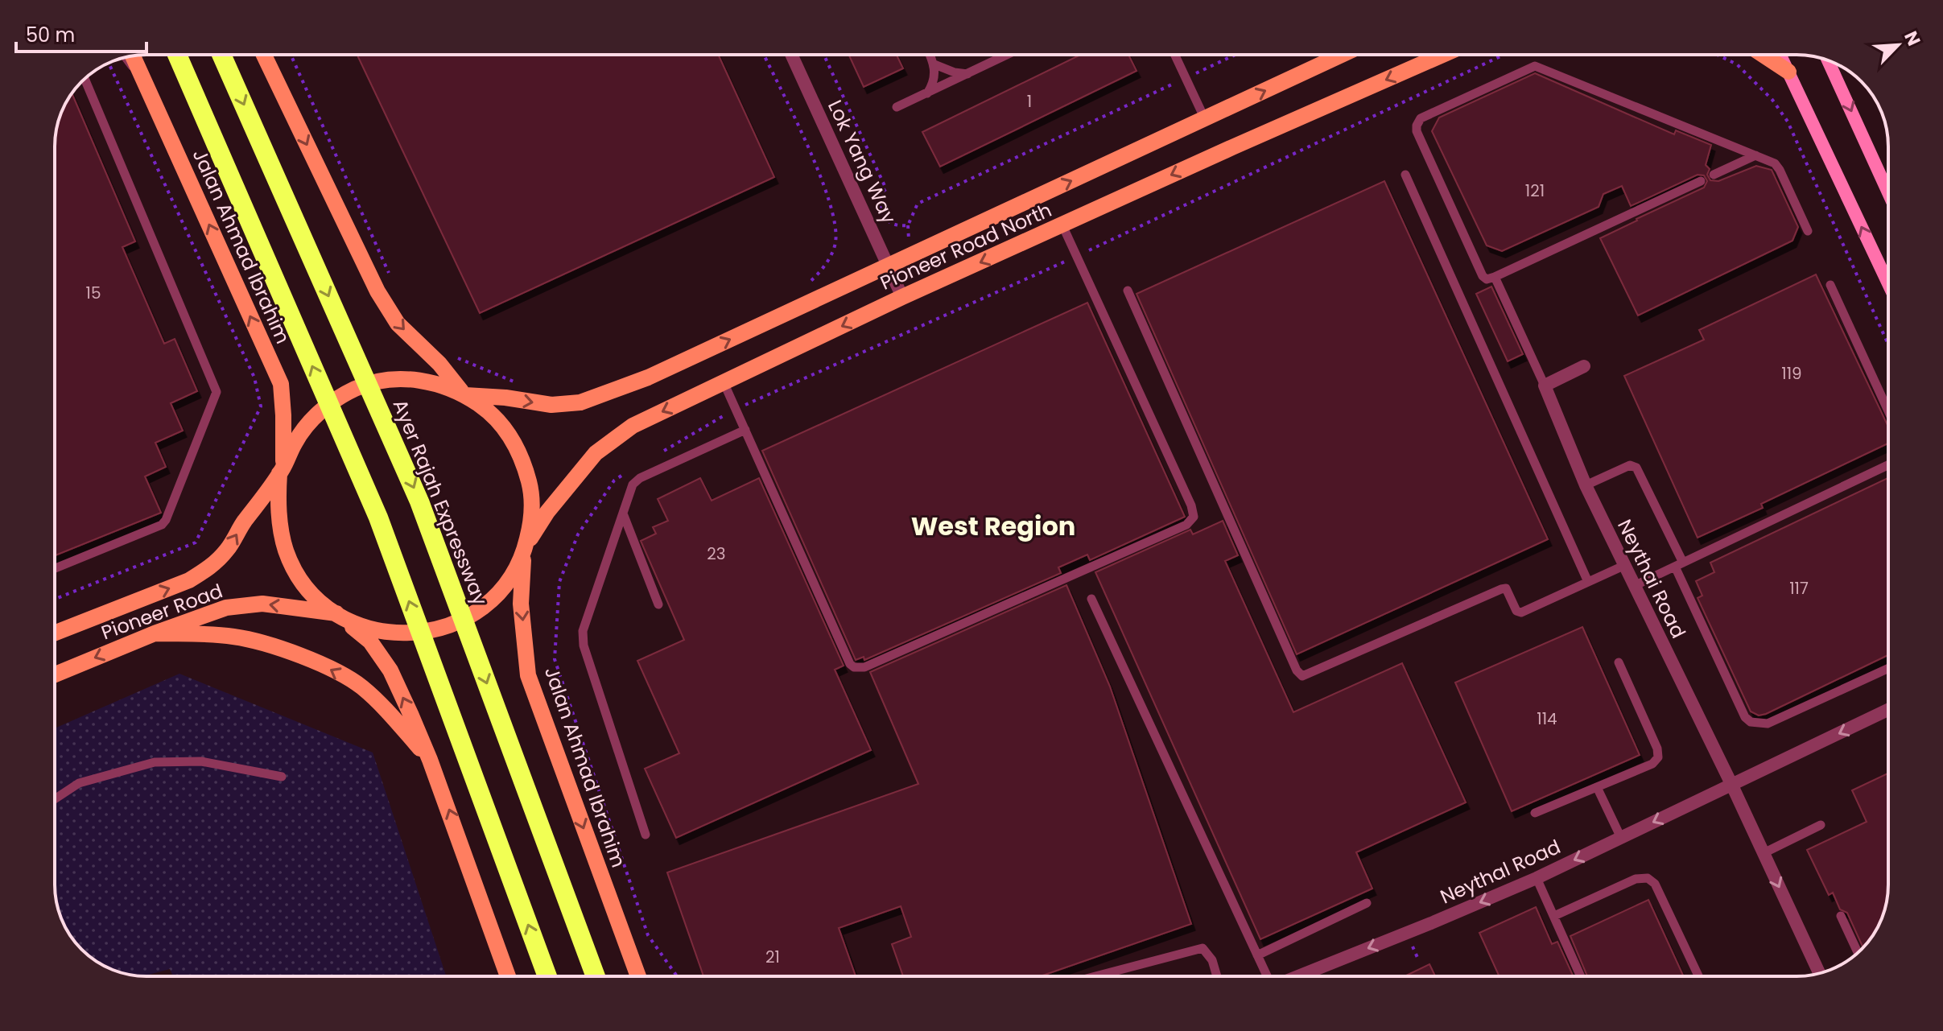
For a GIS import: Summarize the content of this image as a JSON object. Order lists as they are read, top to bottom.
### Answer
{
  "streets": {
    "highway": ["Ayer Rajah Expressway"],
    "main road": ["Jalan Ahmad Ibrahim", "Pioneer Road North", "Pioneer Road"],
    "street": ["Lok Yang Way", "Neythai Road", "Neythal Road"]
  },
  "crossings": [
    ["Lok Yang Way", "Pioneer Road North"],
    ["Jalan Ahmad Ibrahim", "Pioneer Road North"],
    ["Jalan Ahmad Ibrahim", "Pioneer Road"],
    ["Pioneer Road North", "Pioneer Road"],
    ["Neythai Road", "Neythal Road"]
  ],
  "one_way": ["Neythal Road"],
  "districts": ["West Region"],
  "house_numbers": [
    "1",
    "121",
    "15",
    "119",
    "23",
    "117",
    "114",
    "21"
  ],
  "scale_bar": "50 m",
  "north": "top right"
}
